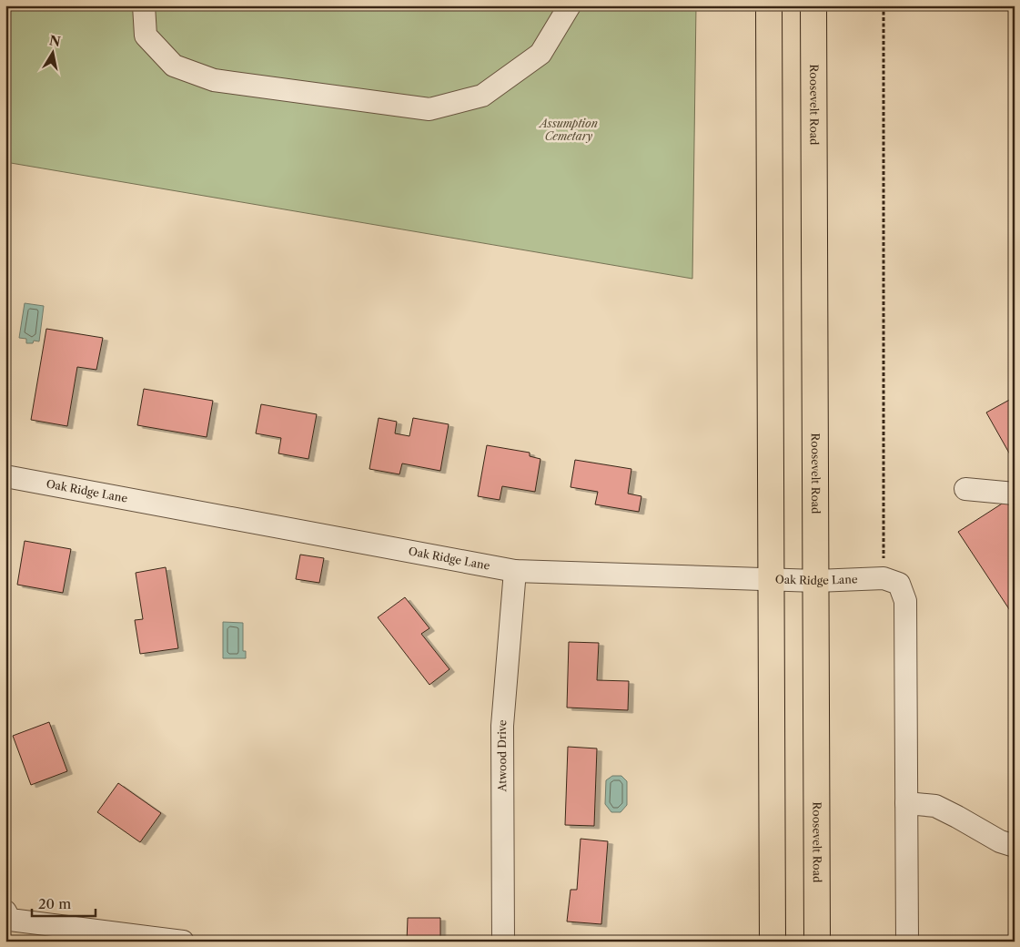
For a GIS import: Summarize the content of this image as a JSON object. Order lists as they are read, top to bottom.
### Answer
{
  "streets": {
    "main road": ["Roosevelt Road"],
    "street": ["Oak Ridge Lane", "Atwood Drive"]
  },
  "crossings": [
    ["Roosevelt Road", "Oak Ridge Lane"],
    ["Oak Ridge Lane", "Atwood Drive"]
  ],
  "parks": ["Assumption Cemetary"],
  "scale_bar": "20 m",
  "north": "top"
}
